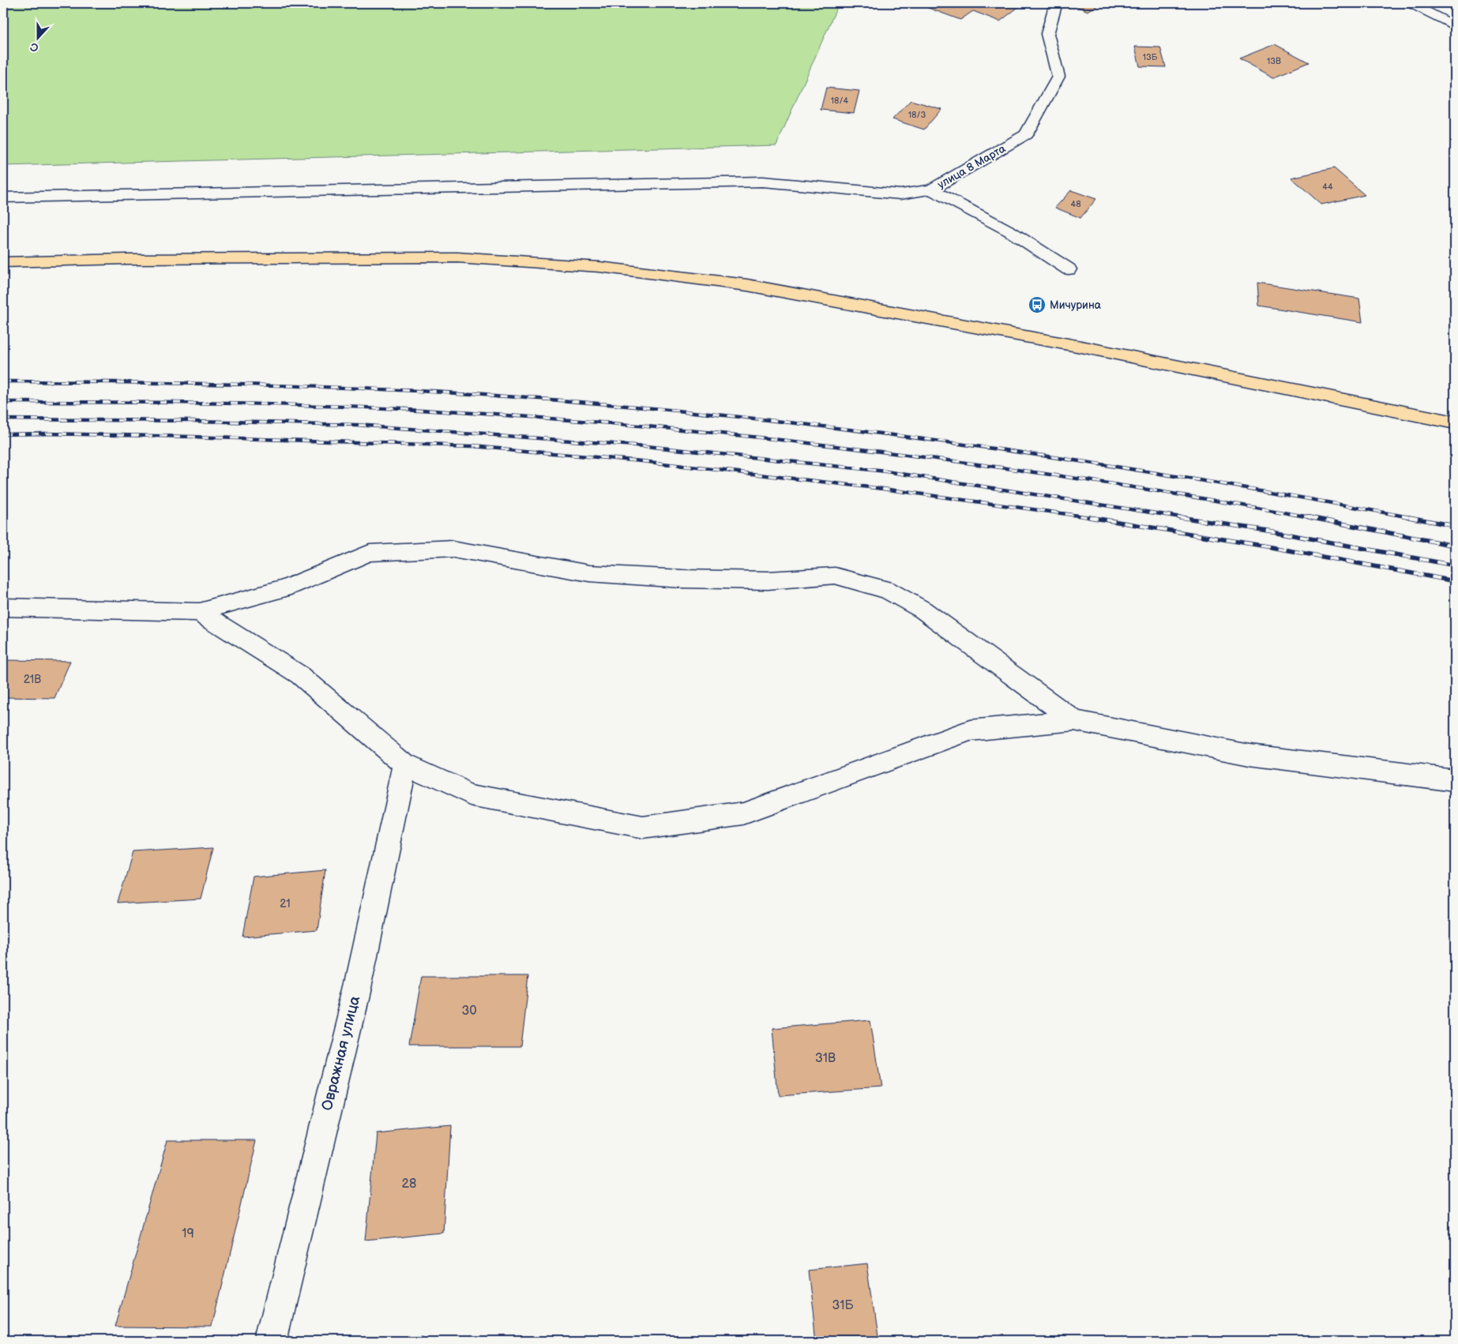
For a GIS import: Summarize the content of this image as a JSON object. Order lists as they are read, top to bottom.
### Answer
{
  "streets": {
    "street": ["улица 8 Марта", "Овражная улица"]
  },
  "places": {
    "bus stop": ["Мичурина"]
  },
  "house_numbers": [
    "13Б",
    "13В",
    "18/4",
    "18/3",
    "44",
    "48",
    "21В",
    "21",
    "30",
    "31В",
    "28",
    "19",
    "31Б"
  ],
  "north": "bottom"
}
